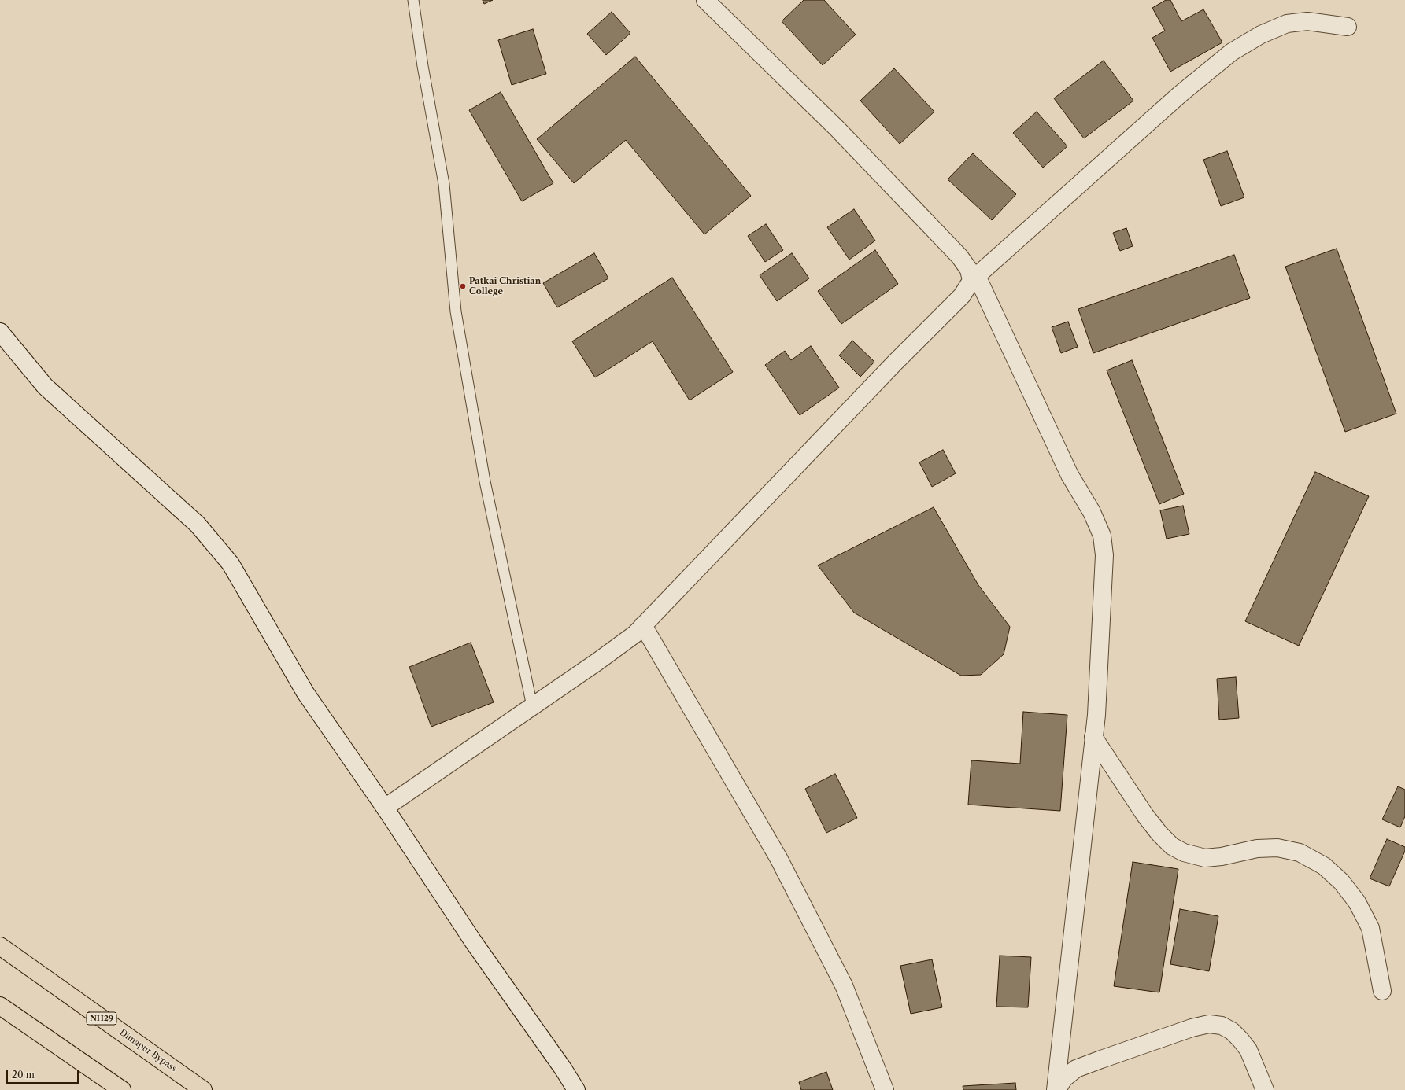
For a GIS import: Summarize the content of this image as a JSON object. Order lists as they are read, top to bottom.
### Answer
{
  "streets": {
    "highway": ["NH29", "Dimapur Bypass"]
  },
  "places": ["Patkai Christian College"],
  "scale_bar": "20 m"
}
